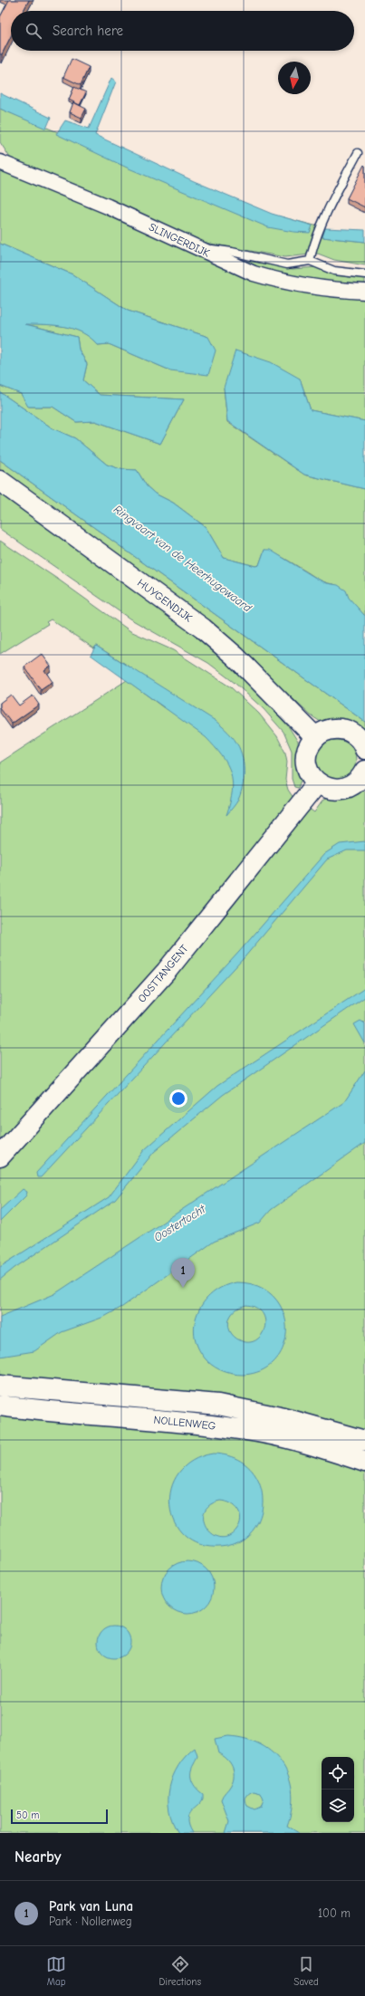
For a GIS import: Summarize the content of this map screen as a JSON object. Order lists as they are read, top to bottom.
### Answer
{
  "streets": {
    "main road": ["HUYGENDIJK", "OOSTTANGENT", "NOLLENWEG"],
    "street": ["SLINGERDIJK"]
  },
  "water": ["Ringvaart van de Heerhugowaard", "Oostertocht"],
  "scale_bar": "50 m",
  "north": "bottom",
  "page": {
    "search": "Search here",
    "pins": "1",
    "scale": "50 m",
    "heading": "Nearby",
    "list": [
      {
        "mark": "1",
        "name": "Park van Luna",
        "note": "Park · Nollenweg",
        "value": "100 m"
      }
    ],
    "nav": ["Map", "Directions", "Saved"]
  }
}
